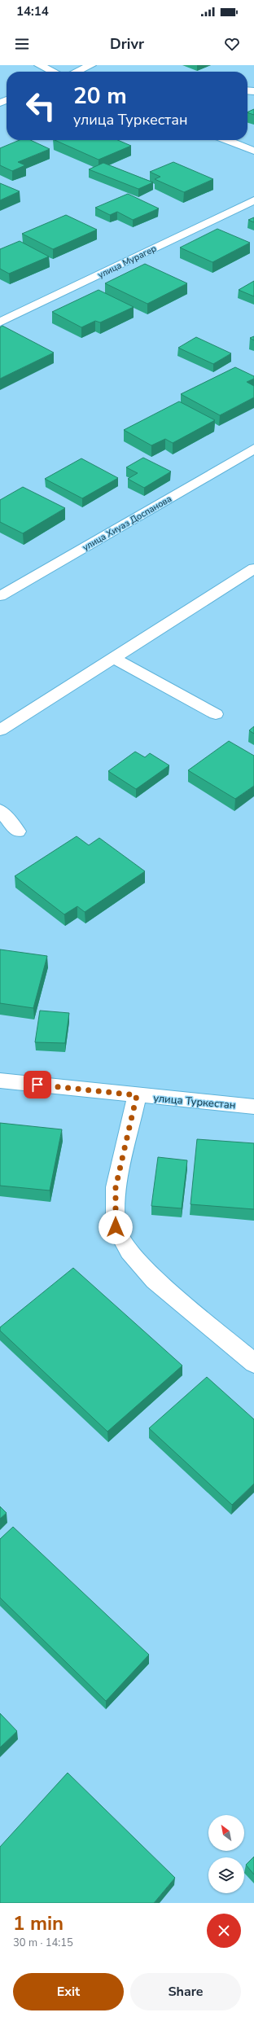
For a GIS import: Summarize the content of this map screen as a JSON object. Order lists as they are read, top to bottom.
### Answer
{
  "streets": {
    "street": ["улица Мурагер", "улица Хиуаз Доспанова", "улица Туркестан"]
  },
  "north": "top left",
  "page": {
    "status": "14:14",
    "header": "Drivr",
    "turn": ["20 m", "улица Туркестан"],
    "heading": ["1 min", "30 m · 14:15"],
    "buttons": ["Exit", "Share"]
  }
}
